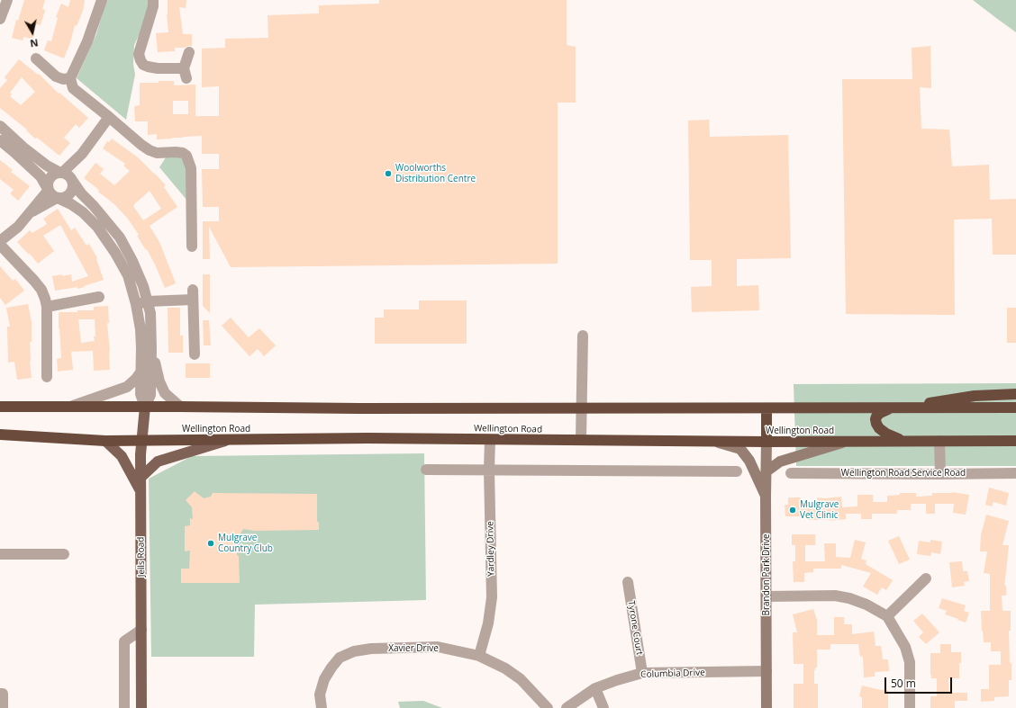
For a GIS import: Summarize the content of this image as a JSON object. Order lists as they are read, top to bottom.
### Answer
{
  "streets": {
    "highway": ["Wellington Road"],
    "main road": ["Jells Road"],
    "street": [
      "Wellington Road Service Road",
      "Yardley Drive",
      "Brandon Park Drive",
      "Tyrone Court",
      "Xavier Drive",
      "Columbia Drive"
    ]
  },
  "crossings": [
    ["Wellington Road", "Yardley Drive"],
    ["Wellington Road", "Jells Road"],
    ["Wellington Road", "Brandon Park Drive"],
    ["Yardley Drive", "Xavier Drive"],
    ["Brandon Park Drive", "Columbia Drive"],
    ["Tyrone Court", "Columbia Drive"]
  ],
  "places": ["Woolworths Distribution Centre", "Mulgrave Vet Clinic", "Mulgrave Country Club"],
  "scale_bar": "50 m",
  "north": "bottom"
}
